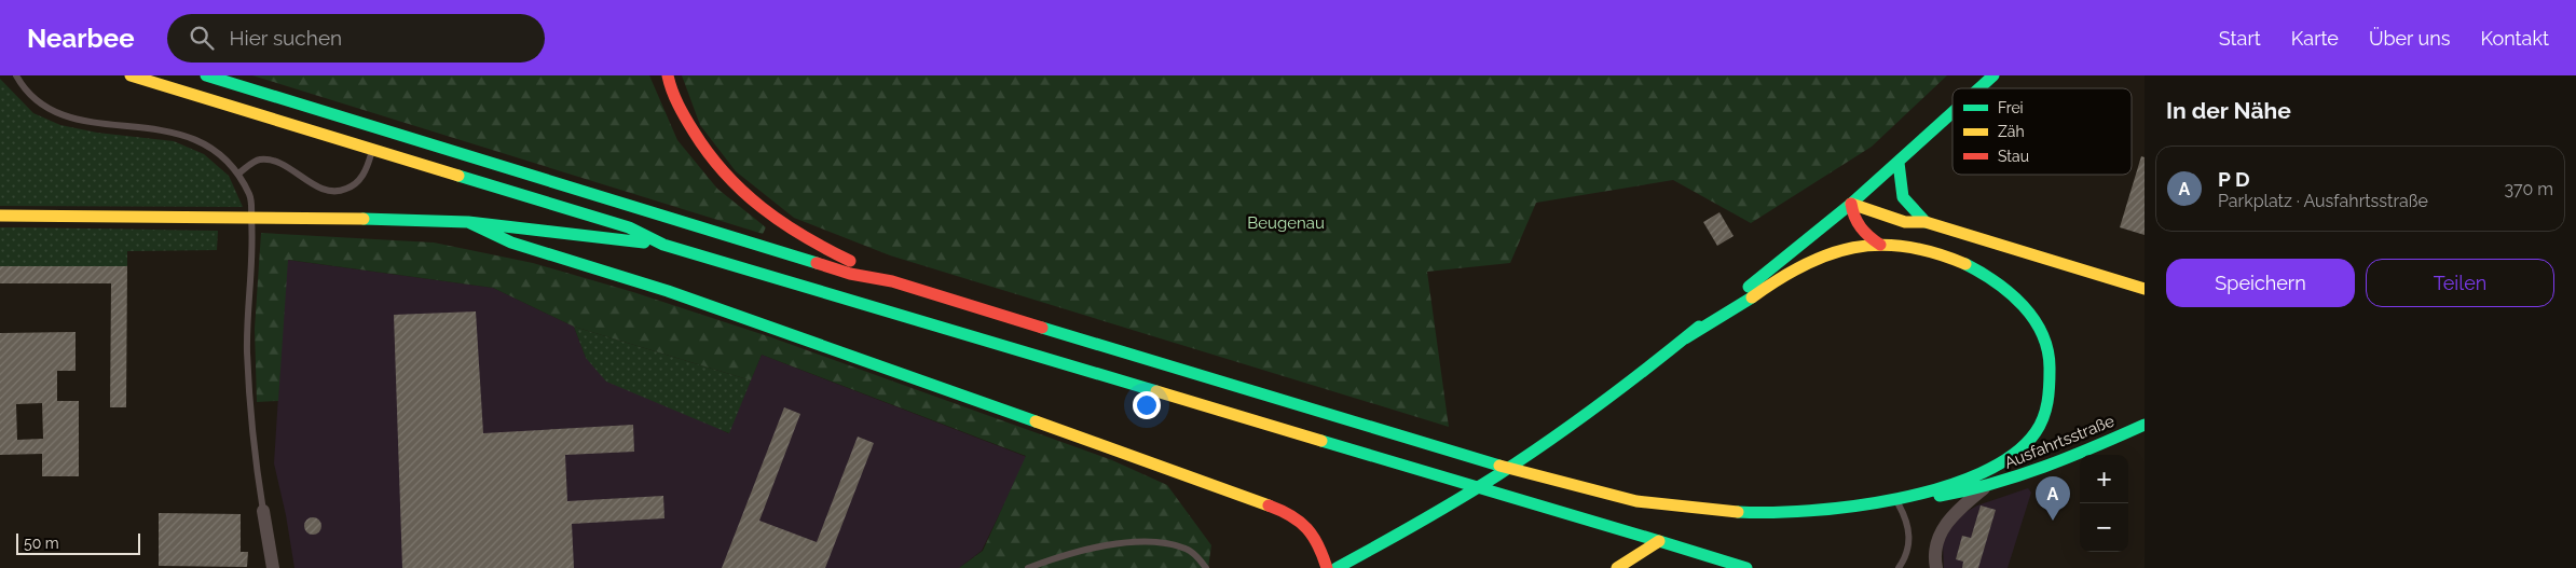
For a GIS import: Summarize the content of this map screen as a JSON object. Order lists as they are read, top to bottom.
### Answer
{
  "streets": {
    "main road": ["Ausfahrtsstraße"]
  },
  "parks": ["Beugenau"],
  "legend": ["Frei", "Zäh", "Stau"],
  "scale_bar": "50 m",
  "page": {
    "header": "Nearbee",
    "search": "Hier suchen",
    "nav": [
      "Start",
      "Karte",
      "Über uns",
      "Kontakt"
    ],
    "heading": "In der Nähe",
    "list": [
      {
        "mark": "A",
        "name": "P D",
        "note": "Parkplatz · Ausfahrtsstraße",
        "value": "370 m"
      }
    ],
    "buttons": ["Speichern", "Teilen"],
    "map_buttons": ["+", "−"],
    "pins": "A",
    "scale": "50 m"
  }
}
